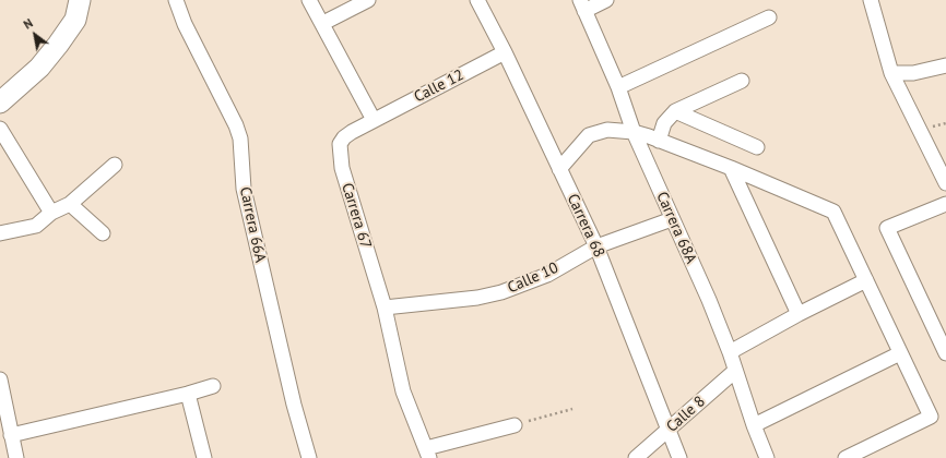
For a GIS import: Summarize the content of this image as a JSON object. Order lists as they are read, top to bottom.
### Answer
{
  "streets": {
    "street": [
      "Calle 12",
      "Carrera 67",
      "Carrera 66A",
      "Carrera 68",
      "Carrera 68A",
      "Calle 10",
      "Calle 8"
    ]
  },
  "crossings": [
    ["Calle 12", "Carrera 67"],
    ["Calle 12", "Carrera 68"],
    ["Carrera 67", "Calle 10"],
    ["Carrera 68", "Calle 10"],
    ["Carrera 68", "Calle 8"],
    ["Carrera 68A", "Calle 10"],
    ["Carrera 68A", "Calle 8"]
  ],
  "north": "top left"
}
